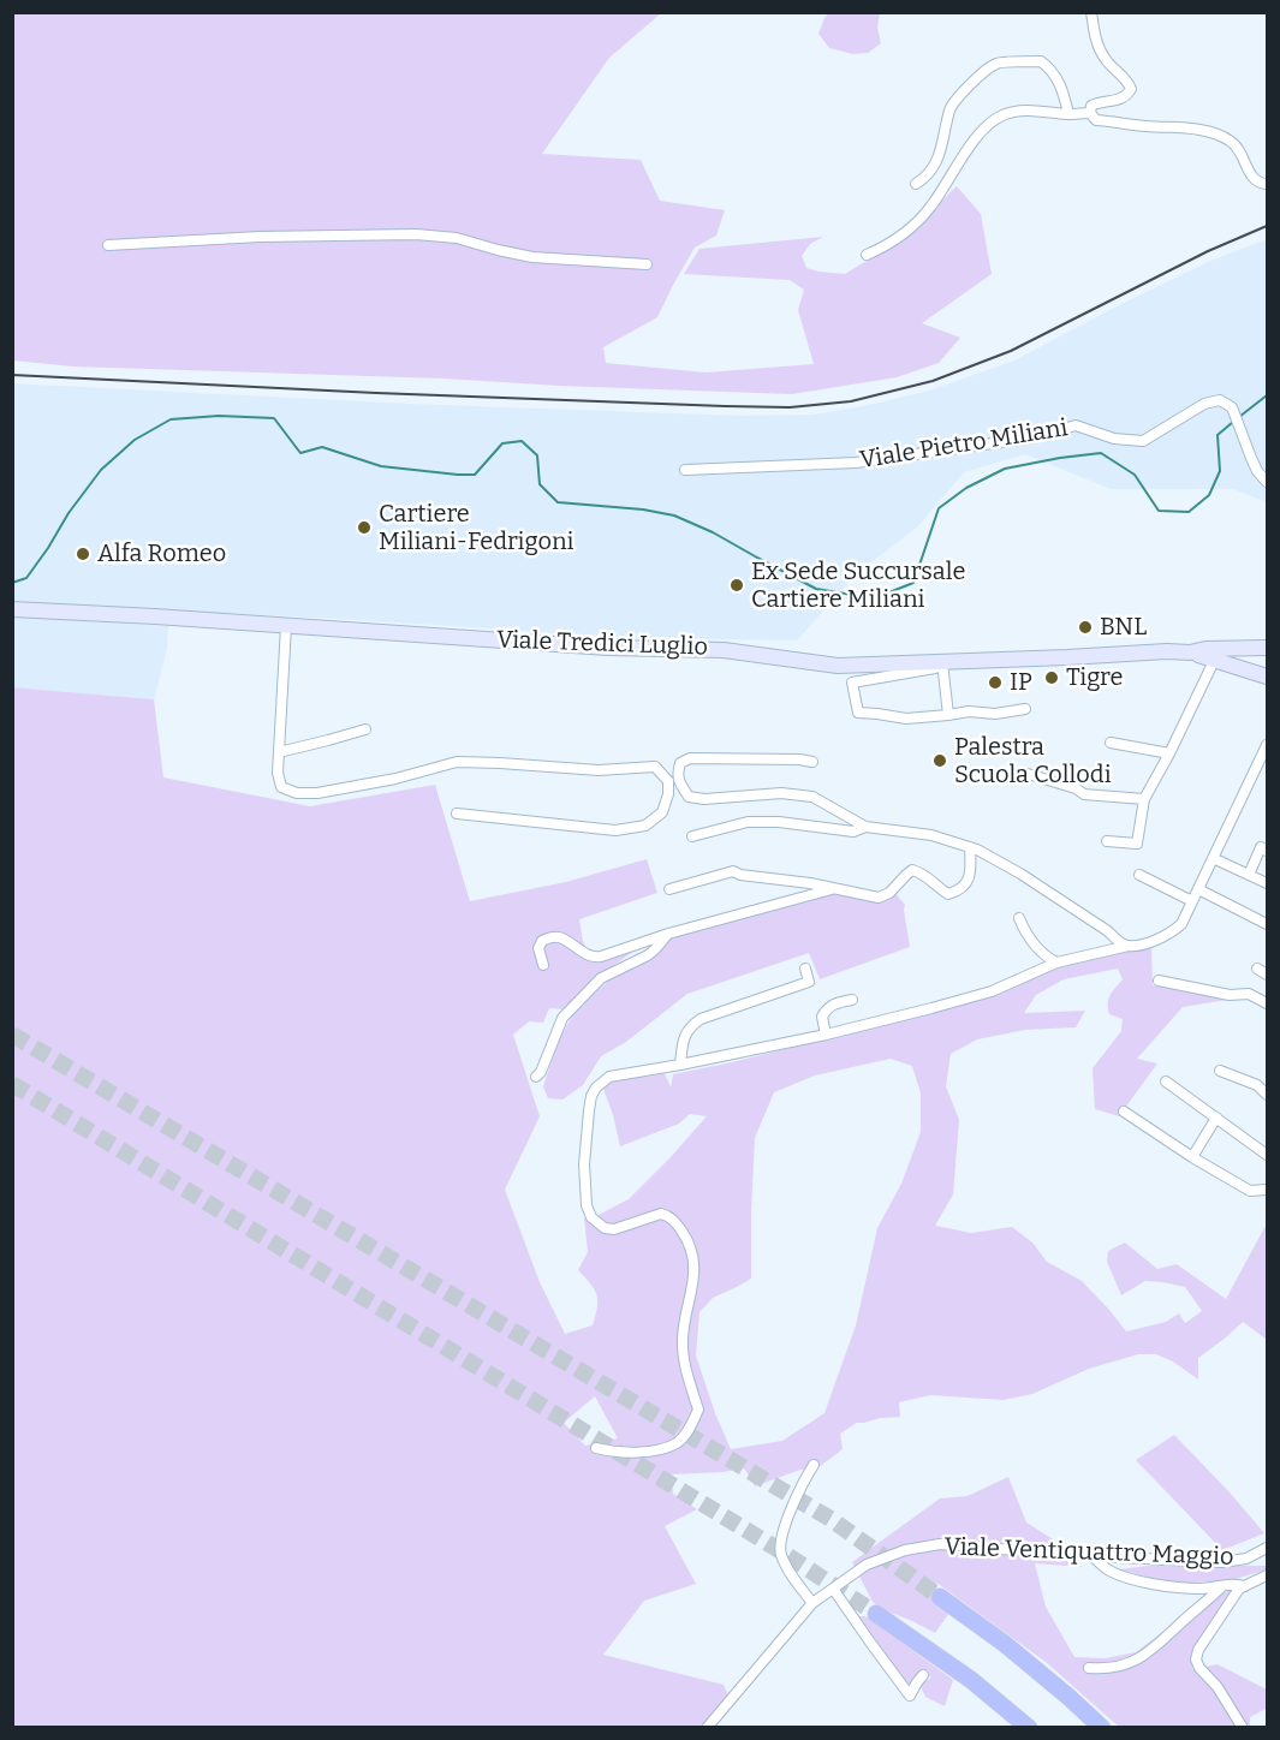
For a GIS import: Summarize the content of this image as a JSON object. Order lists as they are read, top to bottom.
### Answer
{
  "streets": {
    "main road": ["Viale Tredici Luglio"],
    "street": ["Viale Pietro Miliani", "Viale Ventiquattro Maggio"]
  },
  "places": [
    "Cartiere Miliani-Fedrigoni",
    "Alfa Romeo",
    "Ex Sede Succursale Cartiere Miliani",
    "BNL",
    "Tigre",
    "IP",
    "Palestra Scuola Collodi"
  ]
}
